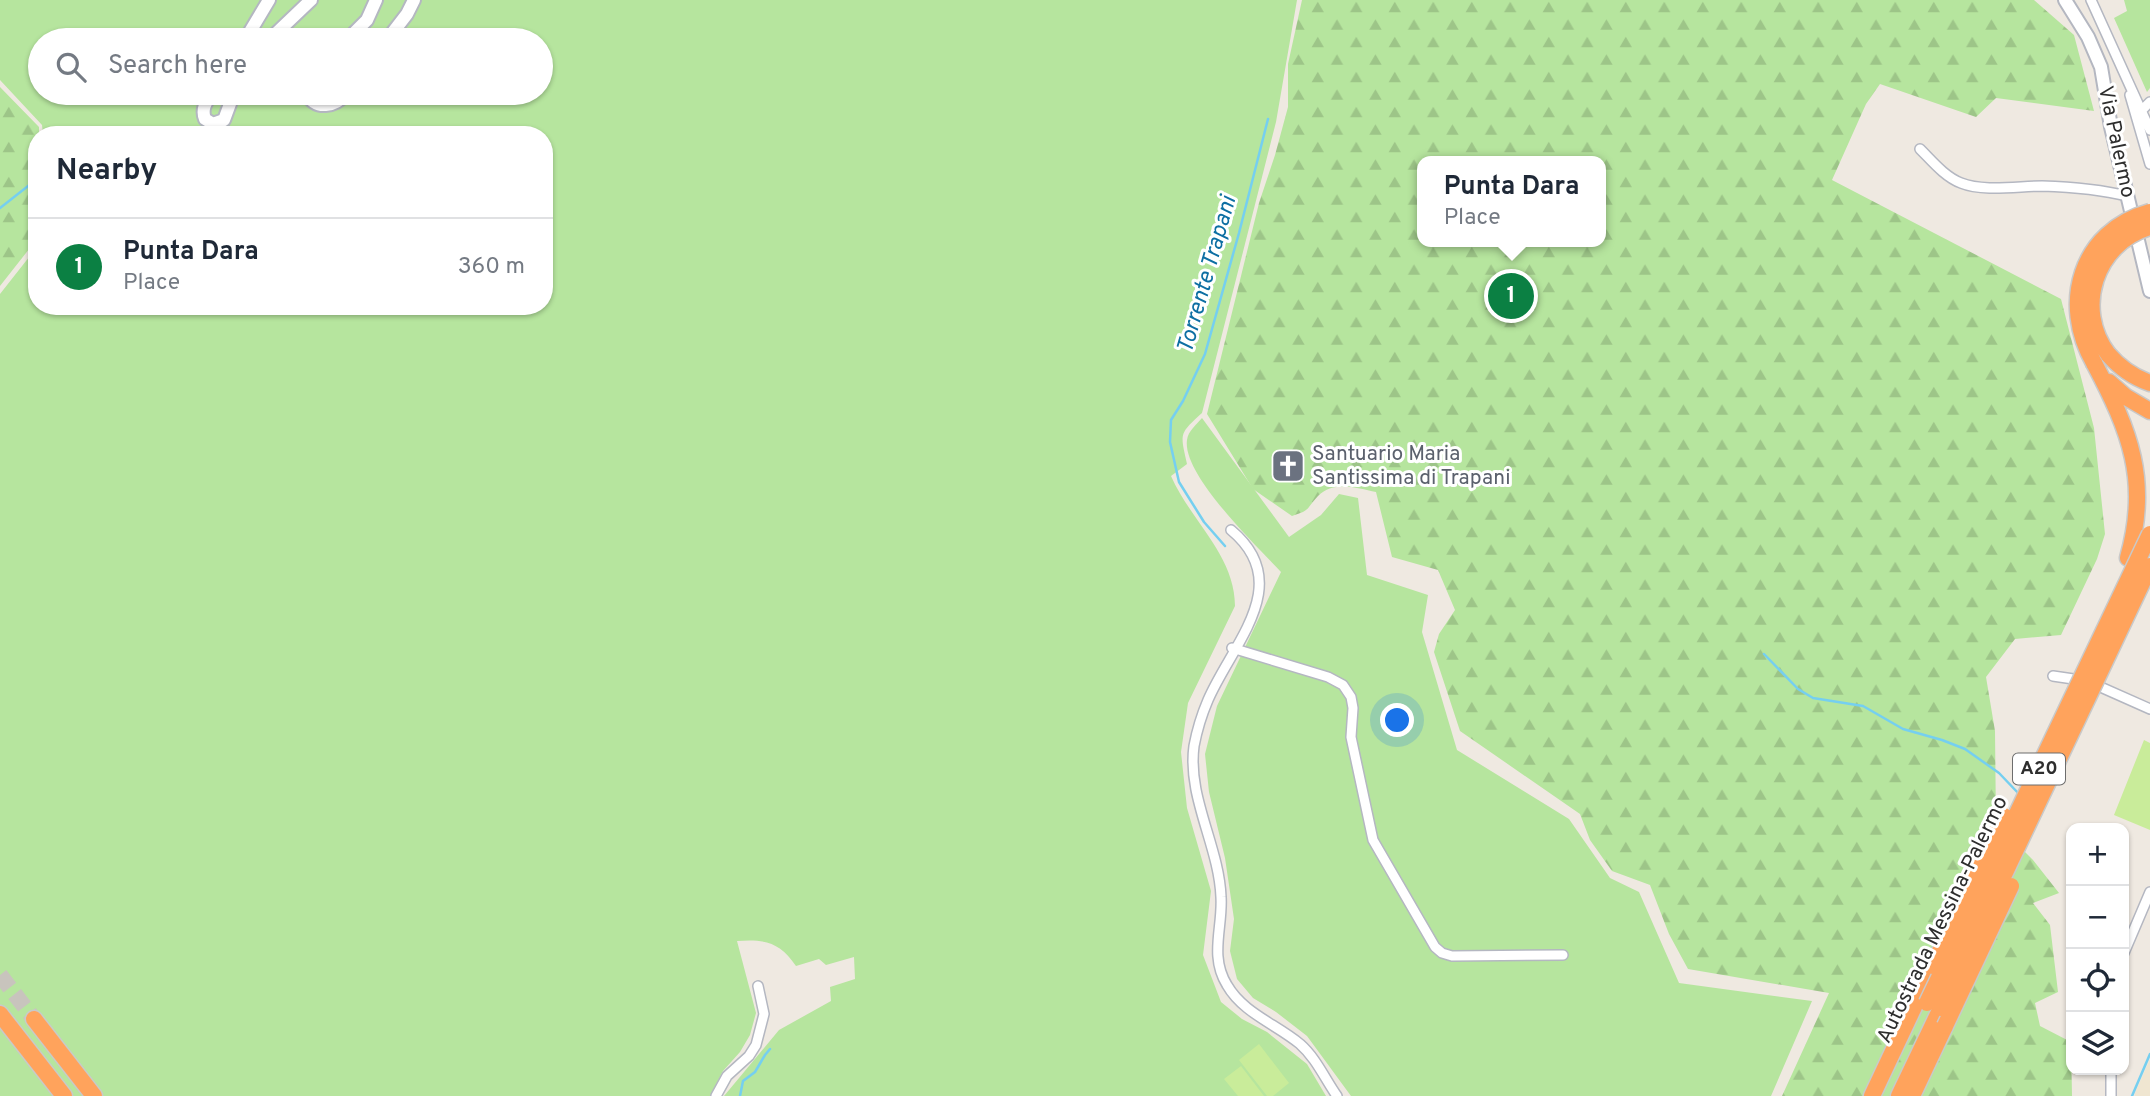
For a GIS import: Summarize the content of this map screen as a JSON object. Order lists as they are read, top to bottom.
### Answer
{
  "streets": {
    "highway": ["A20", "Autostrada Messina-Palermo"],
    "main road": ["Via Palermo"]
  },
  "water": ["Torrente Trapani"],
  "places": {
    "church": ["Santuario Maria Santissima di Trapani"]
  },
  "page": {
    "search": "Search here",
    "heading": "Nearby",
    "popup": ["Punta Dara", "Place"],
    "list": [
      {
        "mark": "1",
        "name": "Punta Dara",
        "note": "Place",
        "value": "360 m"
      }
    ],
    "pins": "1",
    "map_buttons": ["+", "−"]
  }
}
